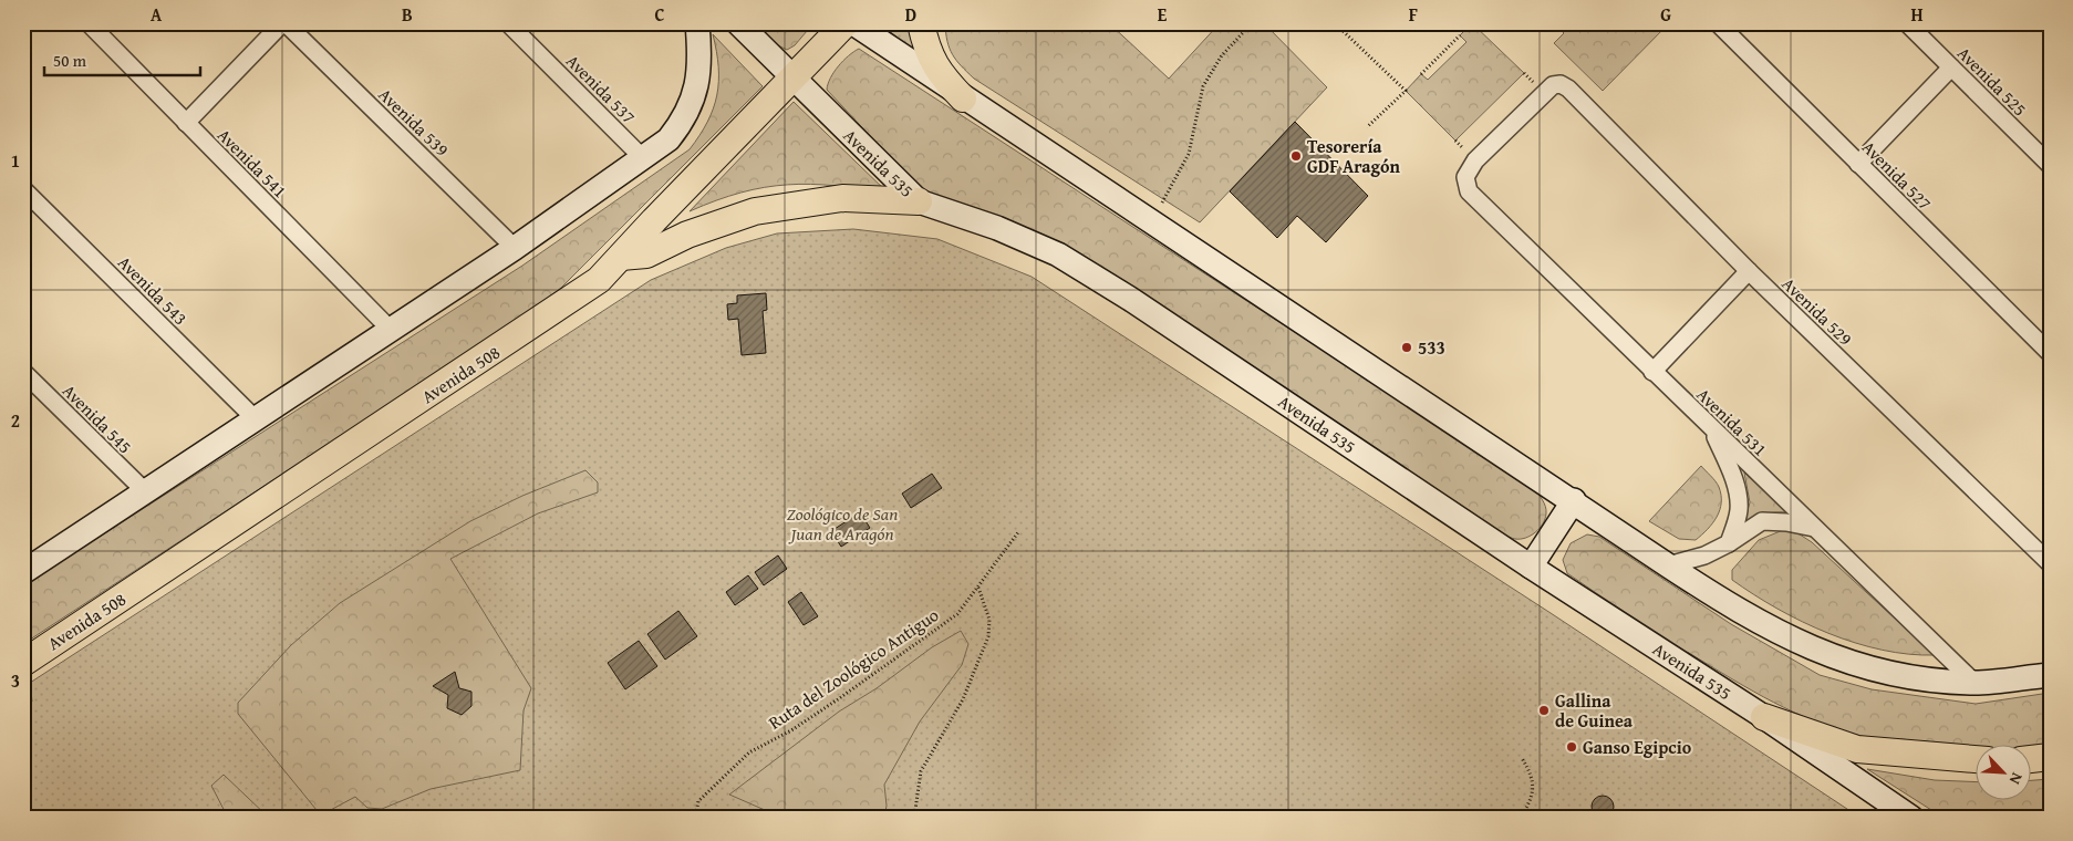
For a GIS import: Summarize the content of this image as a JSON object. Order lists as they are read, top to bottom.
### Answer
{
  "streets": {
    "main road": ["Avenida 508"],
    "street": [
      "Avenida 525",
      "Avenida 537",
      "Avenida 539",
      "Avenida 541",
      "Avenida 535",
      "Avenida 527",
      "Avenida 543",
      "Avenida 529",
      "Avenida 545",
      "Avenida 531"
    ],
    "path": ["Ruta del Zoológico Antiguo"]
  },
  "crossings": [
    ["Avenida 535", "Avenida 508"],
    ["Avenida 529", "Avenida 531"]
  ],
  "parks": ["Zoológico de San Juan de Aragón"],
  "places": [
    "Tesorería GDF Aragón",
    "533",
    "Gallina de Guinea",
    "Ganso Egipcio"
  ],
  "scale_bar": "50 m",
  "north": "bottom right",
  "grid": {
    "columns": [
      "A",
      "B",
      "C",
      "D",
      "E",
      "F",
      "G",
      "H"
    ],
    "rows": ["1", "2", "3"]
  }
}
